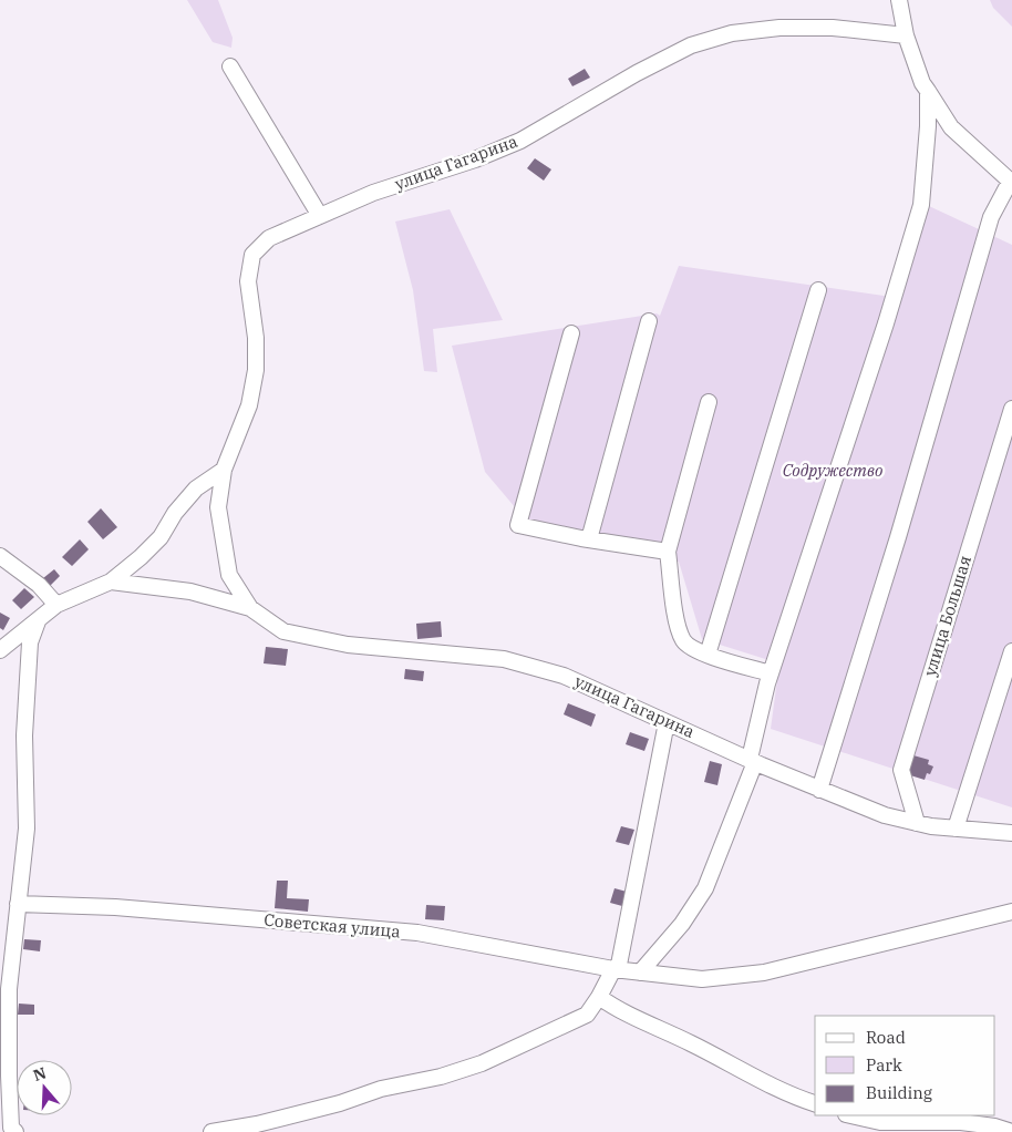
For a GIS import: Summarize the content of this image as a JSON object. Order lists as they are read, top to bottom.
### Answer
{
  "streets": {
    "street": ["улица Гагарина", "улица Большая", "Советская улица"]
  },
  "crossings": [
    ["улица Гагарина", "улица Большая"]
  ],
  "parks": ["Содружество"],
  "legend": ["Road", "Park", "Building"],
  "north": "top"
}
